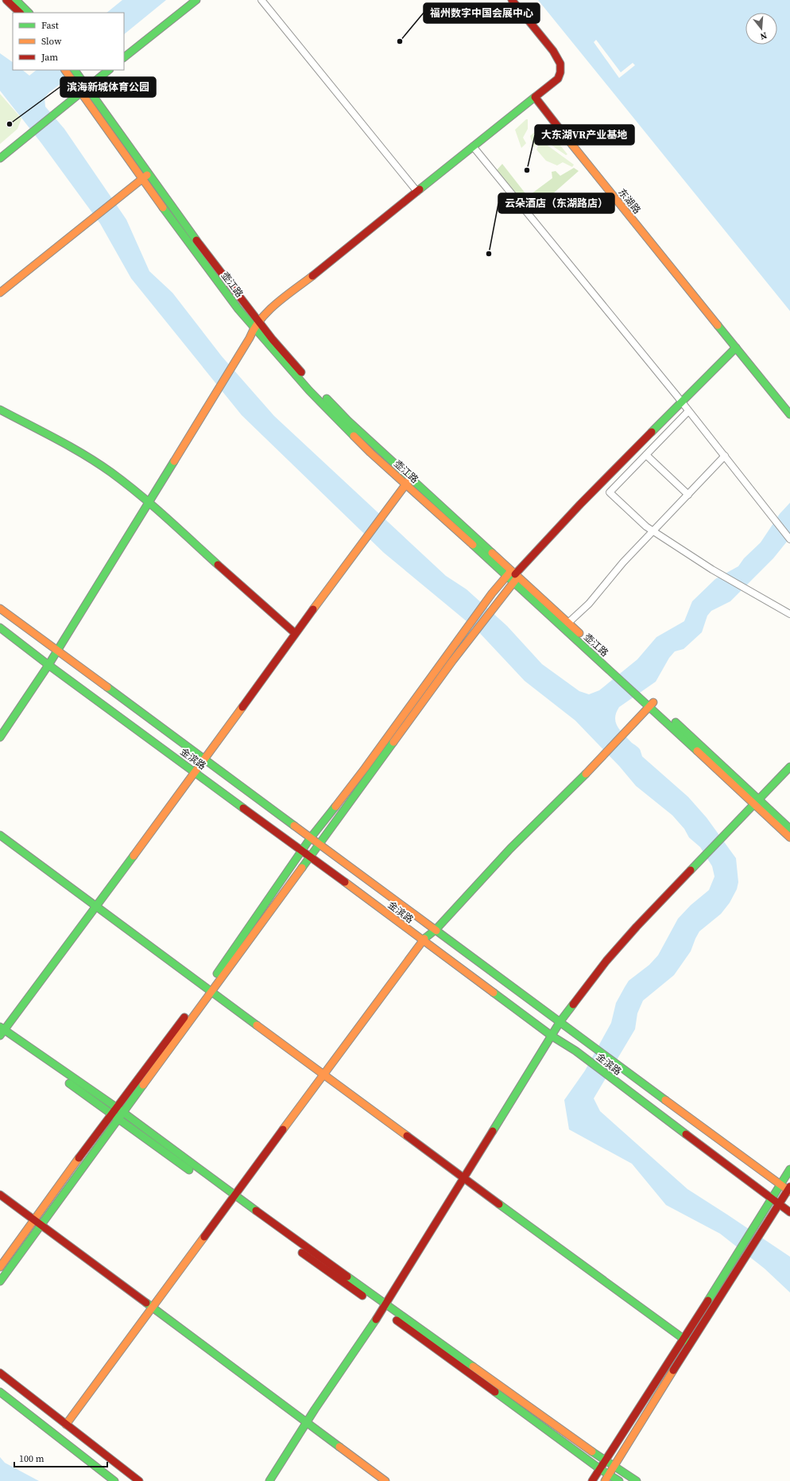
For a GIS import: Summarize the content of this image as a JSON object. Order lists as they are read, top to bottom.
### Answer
{
  "streets": {
    "main road": ["东湖路", "壶江路", "金滨路"]
  },
  "places": [
    "福州数字中国会展中心",
    "滨海新城体育公园",
    "大东湖VR产业基地",
    "云朵酒店（东湖路店）"
  ],
  "legend": ["Fast", "Slow", "Jam"],
  "scale_bar": "100 m",
  "north": "bottom"
}
